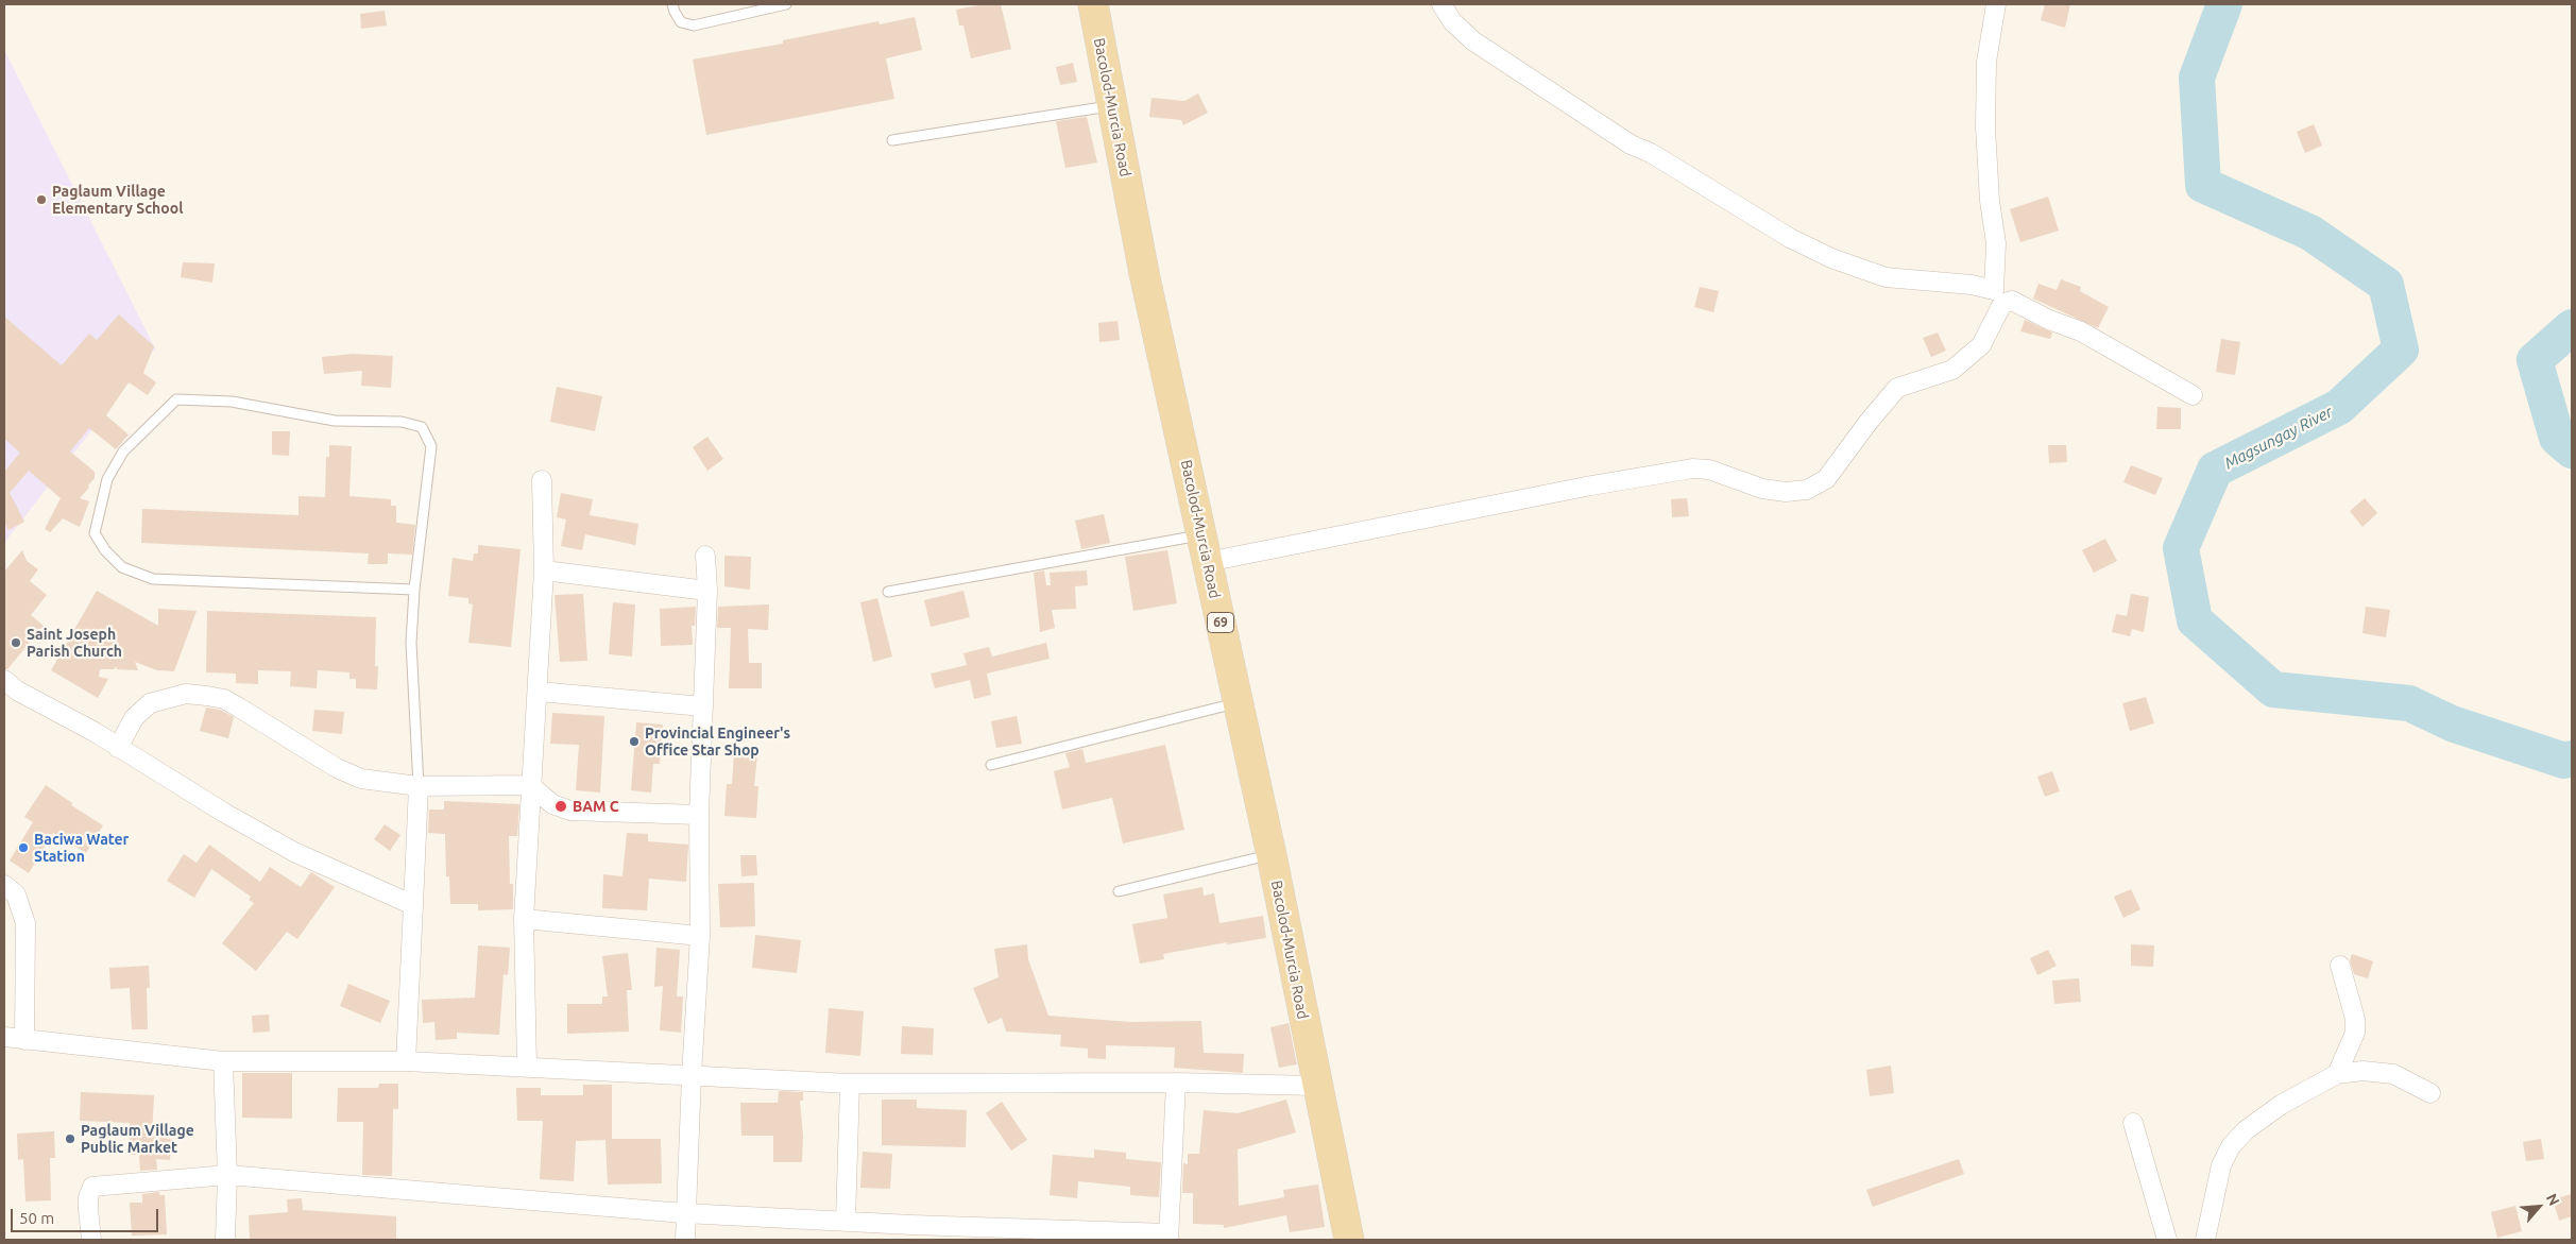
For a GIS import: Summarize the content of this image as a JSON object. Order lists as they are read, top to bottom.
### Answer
{
  "streets": {
    "main road": ["Bacolod-Murcia Road", "69"]
  },
  "water": ["Magsungay River"],
  "places": [
    "Paglaum Village Elementary School",
    "Saint Joseph Parish Church",
    "Provincial Engineer's Office Star Shop",
    "BAM C",
    "Baciwa Water Station",
    "Paglaum Village Public Market"
  ],
  "scale_bar": "50 m",
  "north": "top right"
}
